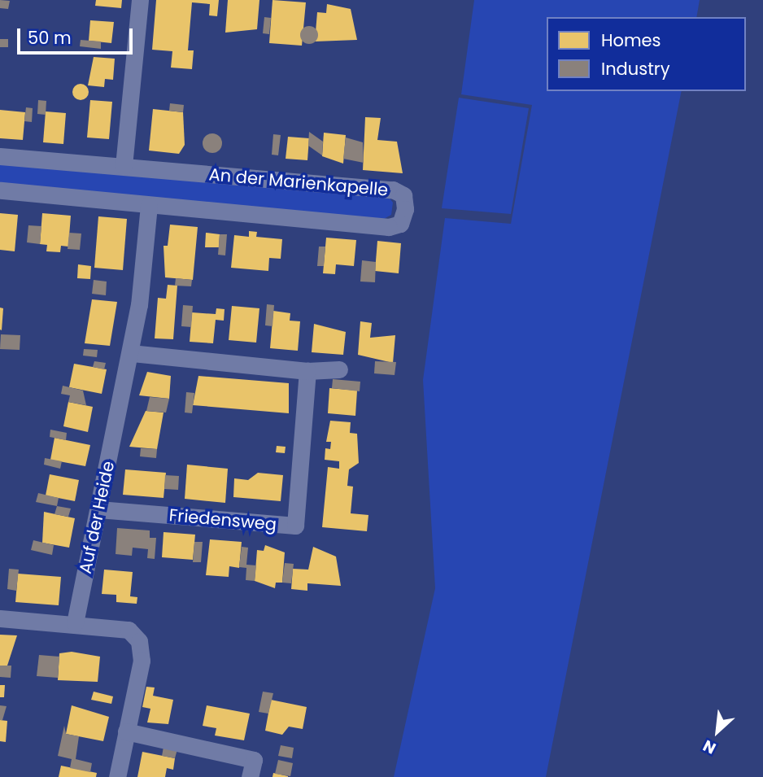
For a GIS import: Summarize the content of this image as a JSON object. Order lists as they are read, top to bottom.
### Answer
{
  "streets": {
    "street": ["An der Marienkapelle", "Auf der Heide", "Friedensweg"]
  },
  "crossings": [
    ["An der Marienkapelle", "Auf der Heide"],
    ["Auf der Heide", "Friedensweg"]
  ],
  "legend": ["Homes", "Industry"],
  "scale_bar": "50 m",
  "north": "bottom left"
}
